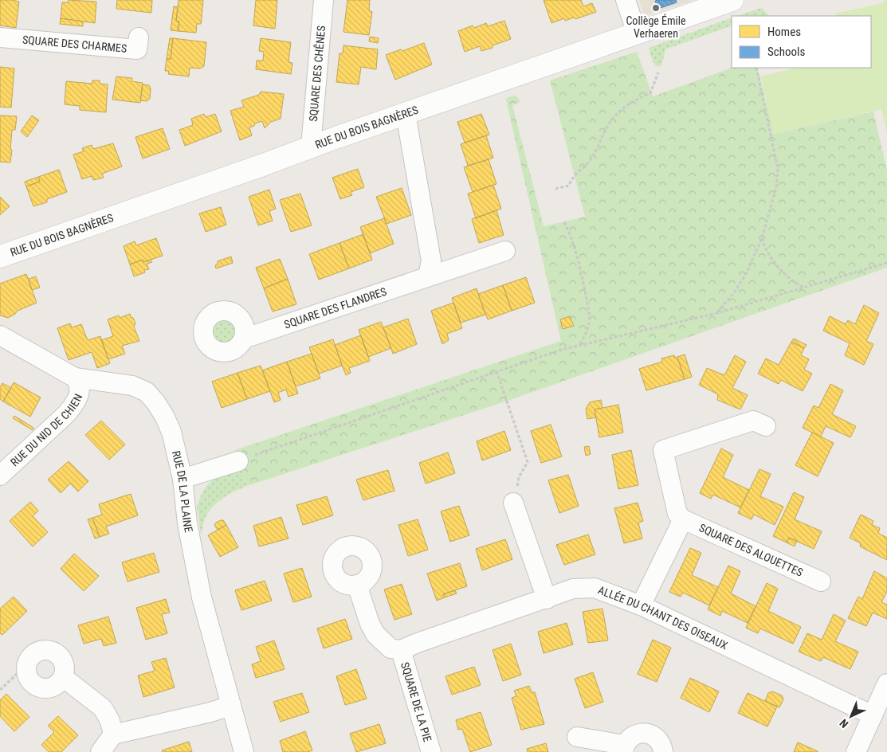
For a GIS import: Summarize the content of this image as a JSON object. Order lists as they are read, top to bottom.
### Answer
{
  "streets": {
    "street": [
      "SQUARE DES CHARMES",
      "SQUARE DES CHÊNES",
      "RUE DU BOIS BAGNÈRES",
      "SQUARE DES FLANDRES",
      "RUE DU NID DE CHIEN",
      "RUE DE LA PLAINE",
      "SQUARE DES ALOUETTES",
      "ALLÉE DU CHANT DES OISEAUX",
      "SQUARE DE LA PIE"
    ]
  },
  "crossings": [
    ["SQUARE DES CHÊNES", "RUE DU BOIS BAGNÈRES"],
    ["RUE DU NID DE CHIEN", "RUE DE LA PLAINE"],
    ["ALLÉE DU CHANT DES OISEAUX", "SQUARE DE LA PIE"]
  ],
  "places": ["Collège Émile Verhaeren"],
  "legend": ["Homes", "Schools"],
  "north": "bottom left"
}
